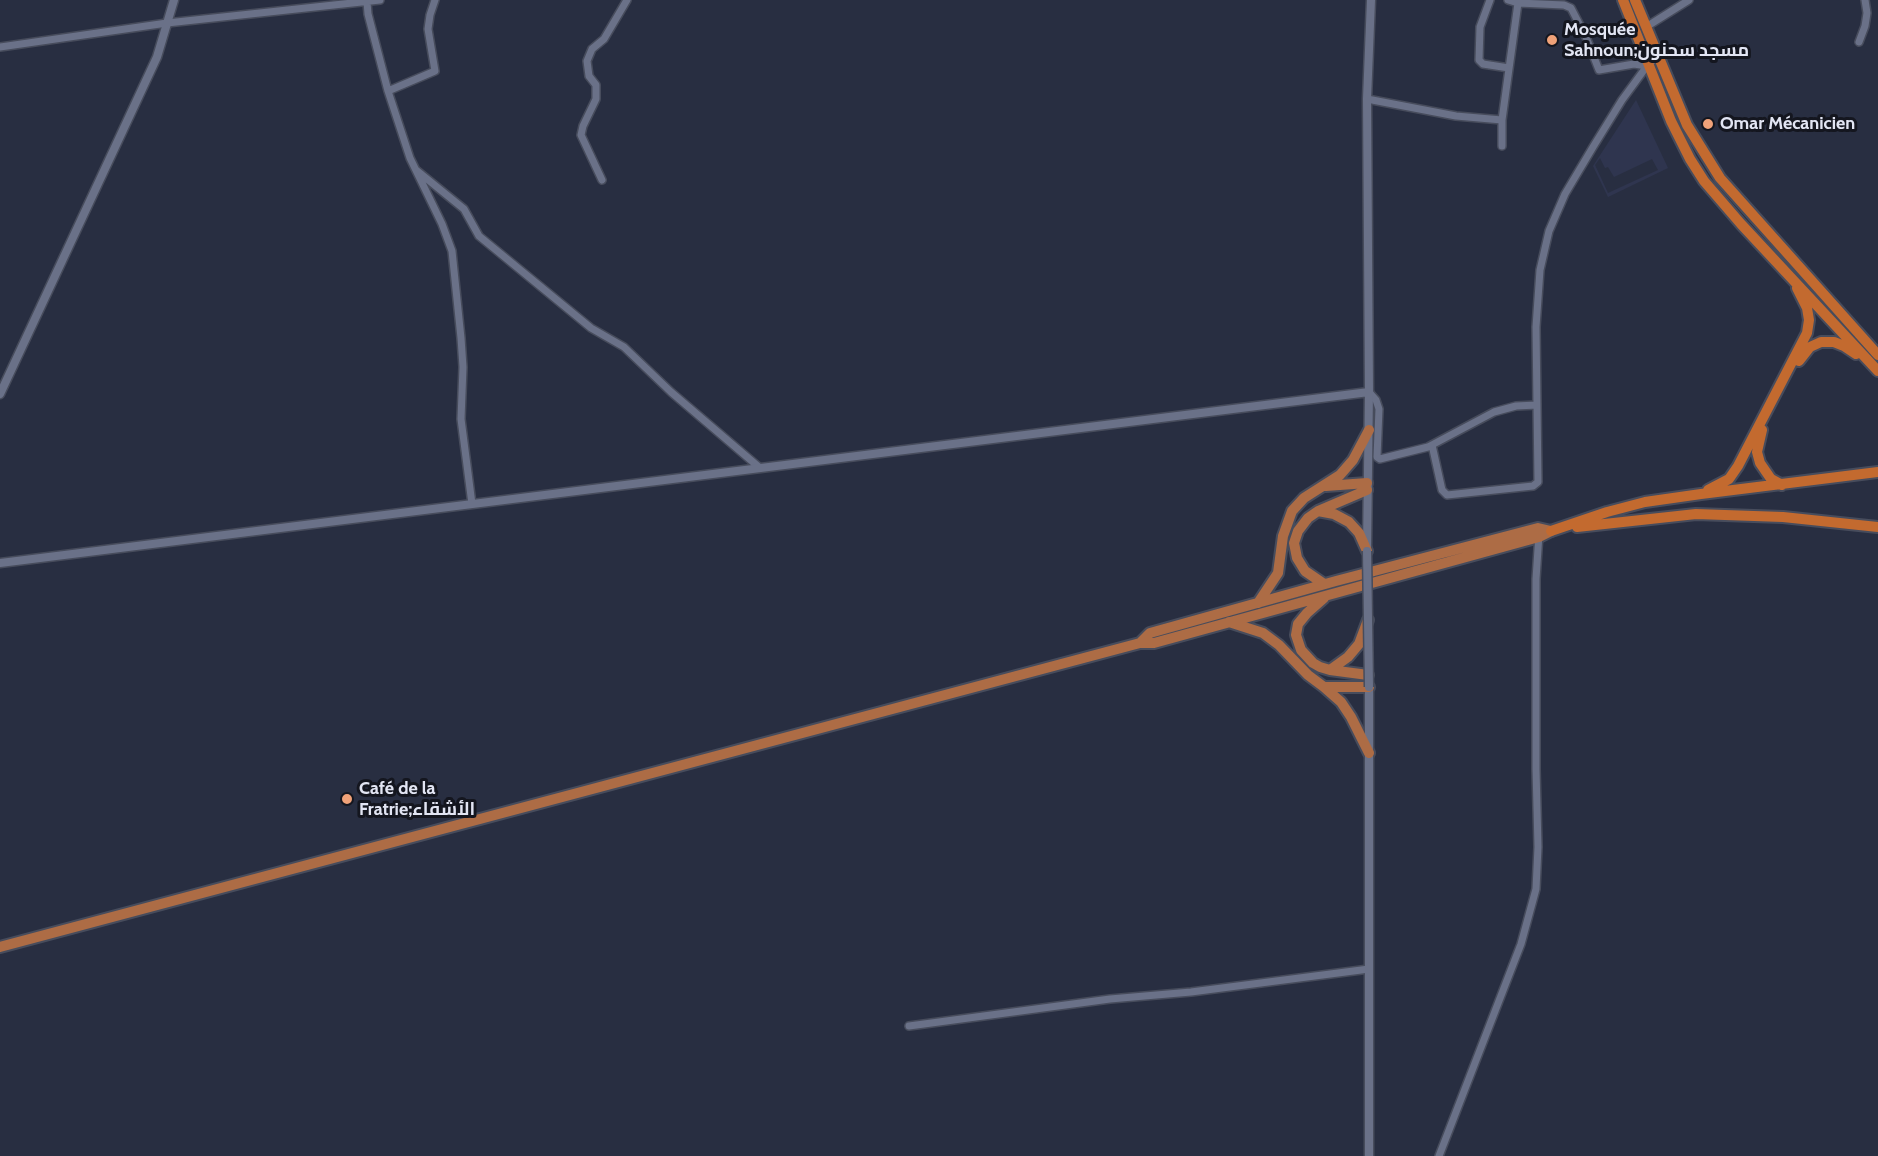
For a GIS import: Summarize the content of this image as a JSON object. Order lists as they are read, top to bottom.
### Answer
{
  "places": ["Mosquée Sahnoun;مسجد سحنون", "Omar Mécanicien", "Café de la Fratrie;الأشقاء"]
}
